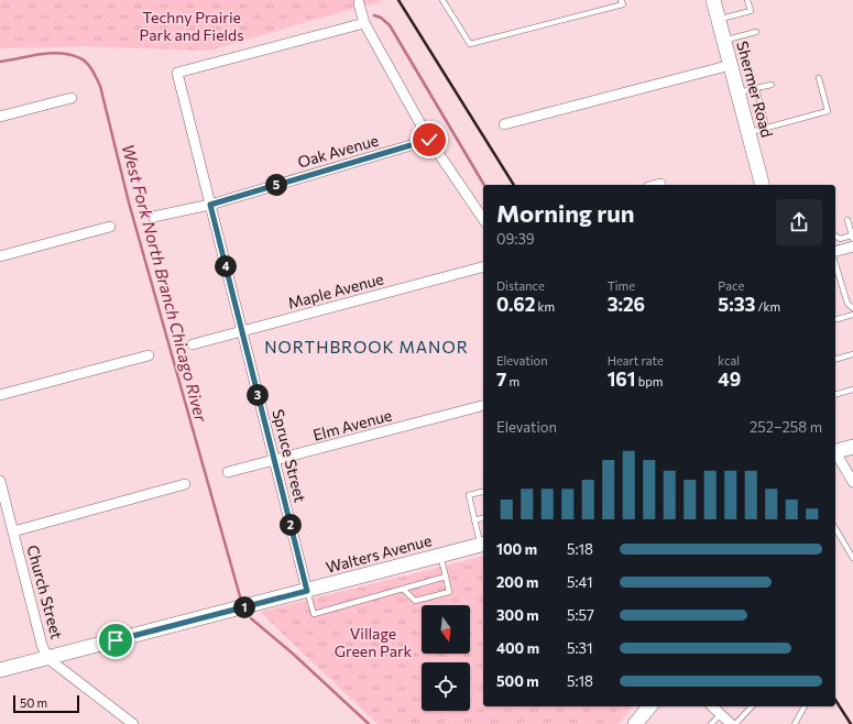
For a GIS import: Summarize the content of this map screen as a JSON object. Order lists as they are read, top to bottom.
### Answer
{
  "streets": {
    "street": [
      "Shermer Road",
      "Oak Avenue",
      "Maple Avenue",
      "Elm Avenue",
      "Spruce Street",
      "Walters Avenue",
      "Church Street"
    ]
  },
  "crossings": [
    ["Oak Avenue", "Spruce Street"],
    ["Maple Avenue", "Spruce Street"],
    ["Elm Avenue", "Spruce Street"],
    ["Spruce Street", "Walters Avenue"],
    ["Walters Avenue", "Church Street"]
  ],
  "districts": ["NORTHBROOK MANOR"],
  "water": ["West Fork North Branch Chicago River"],
  "parks": ["Techny Prairie Park and Fields", "Village Green Park"],
  "scale_bar": "50 m",
  "north": "bottom",
  "page": {
    "pins": [
      "5",
      "4",
      "3",
      "2",
      "1"
    ],
    "heading": ["Morning run", "09:39"],
    "stats": [
      ["Distance", "0.62 km"],
      ["Time", "3:26"],
      ["Pace", "5:33 /km"],
      ["Elevation", "7 m"],
      ["Heart rate", "161 bpm"],
      ["kcal", "49"]
    ],
    "chart": ["Elevation", "252–258 m"],
    "list": [
      {
        "name": "100 m",
        "note": "5:18"
      },
      {
        "name": "200 m",
        "note": "5:41"
      },
      {
        "name": "300 m",
        "note": "5:57"
      },
      {
        "name": "400 m",
        "note": "5:31"
      },
      {
        "name": "500 m",
        "note": "5:18"
      }
    ],
    "scale": "50 m"
  }
}
